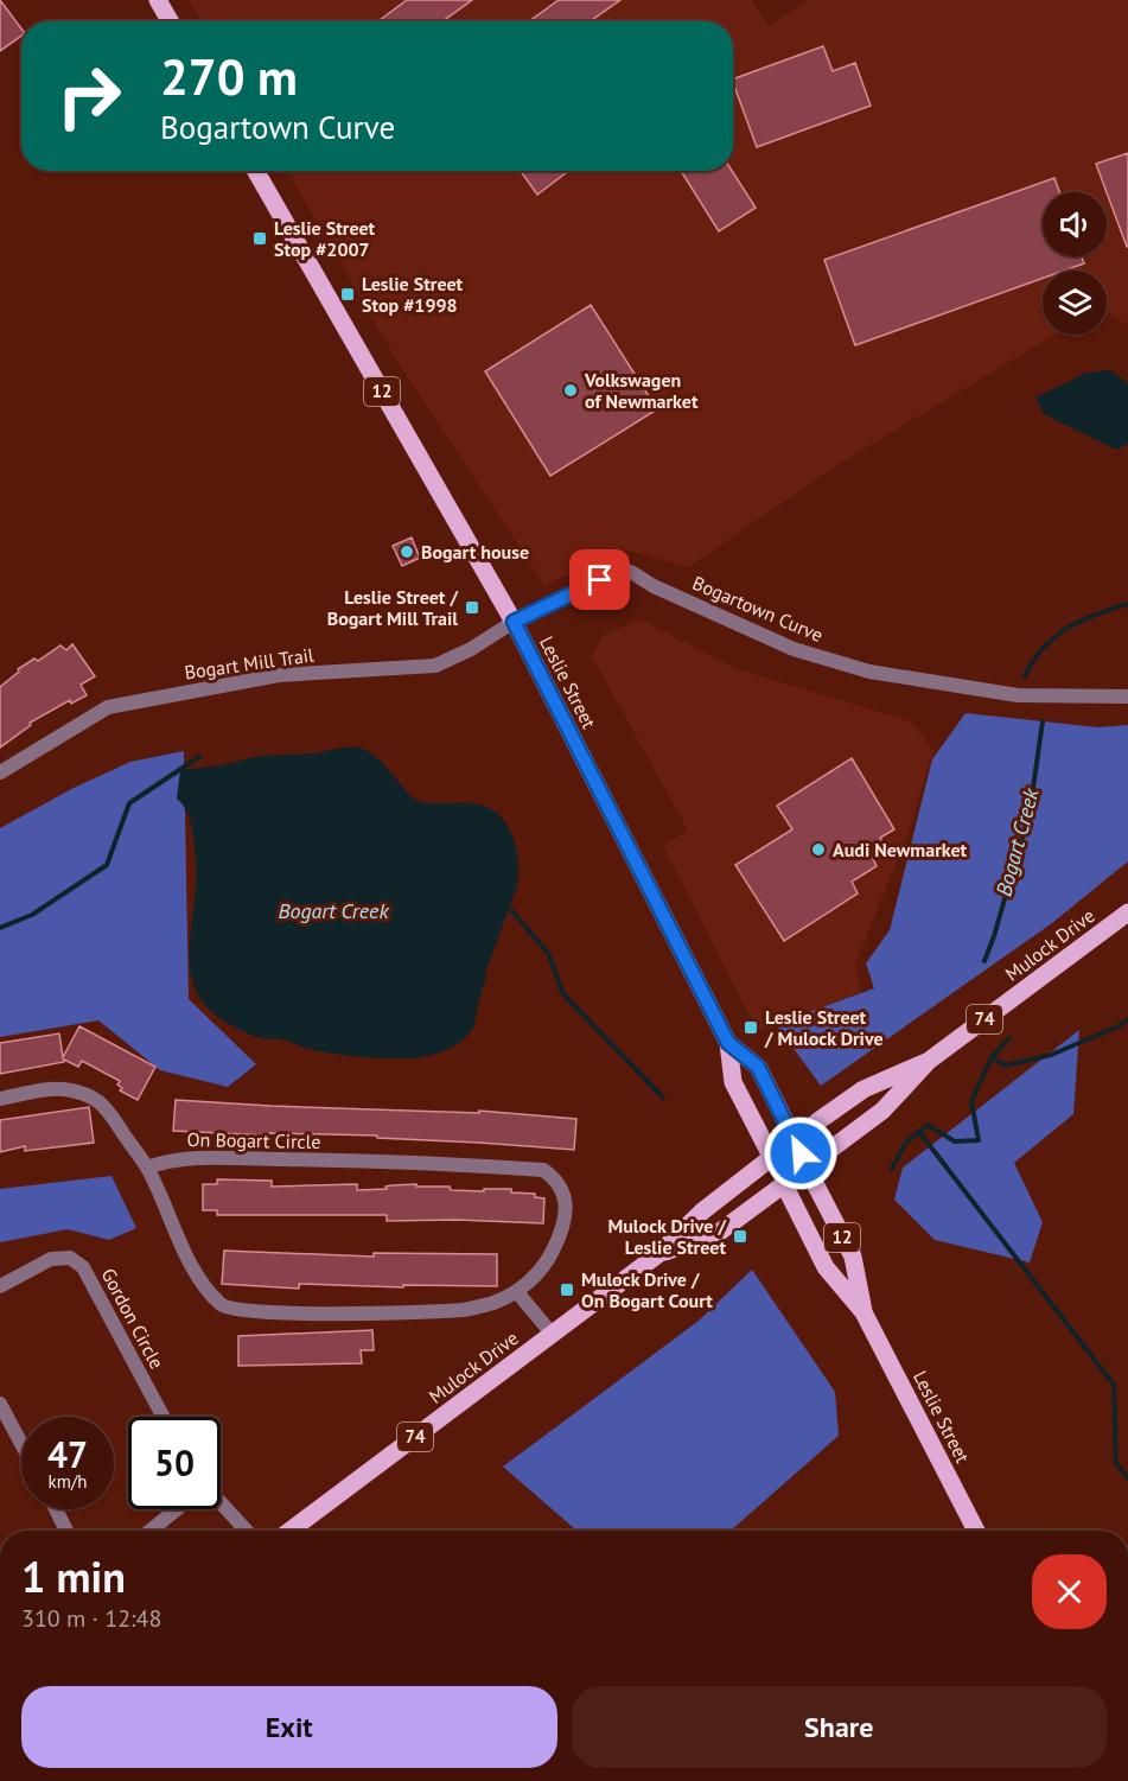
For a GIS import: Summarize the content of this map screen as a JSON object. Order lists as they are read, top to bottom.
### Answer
{
  "streets": {
    "main road": [
      "12",
      "Leslie Street",
      "Mulock Drive",
      "74"
    ],
    "street": [
      "Bogartown Curve",
      "Bogart Mill Trail",
      "On Bogart Circle",
      "Gordon Circle"
    ]
  },
  "crossings": [
    ["Bogartown Curve", "Bogart Mill Trail"],
    ["Bogartown Curve", "Leslie Street"],
    ["Bogart Mill Trail", "Leslie Street"],
    ["Leslie Street", "Mulock Drive"]
  ],
  "water": ["Bogart Creek"],
  "places": {
    "transit": [
      "Leslie Street Stop #2007",
      "Leslie Street Stop #1998",
      "Leslie Street / Bogart Mill Trail",
      "Leslie Street / Mulock Drive",
      "Mulock Drive / Leslie Street",
      "Mulock Drive / On Bogart Court"
    ],
    "other": ["Volkswagen of Newmarket", "Bogart house", "Audi Newmarket"]
  },
  "page": {
    "turn": ["270 m", "Bogartown Curve"],
    "speed": "47 km/h",
    "limit": "50",
    "heading": ["1 min", "310 m · 12:48"],
    "buttons": ["Exit", "Share"]
  }
}
